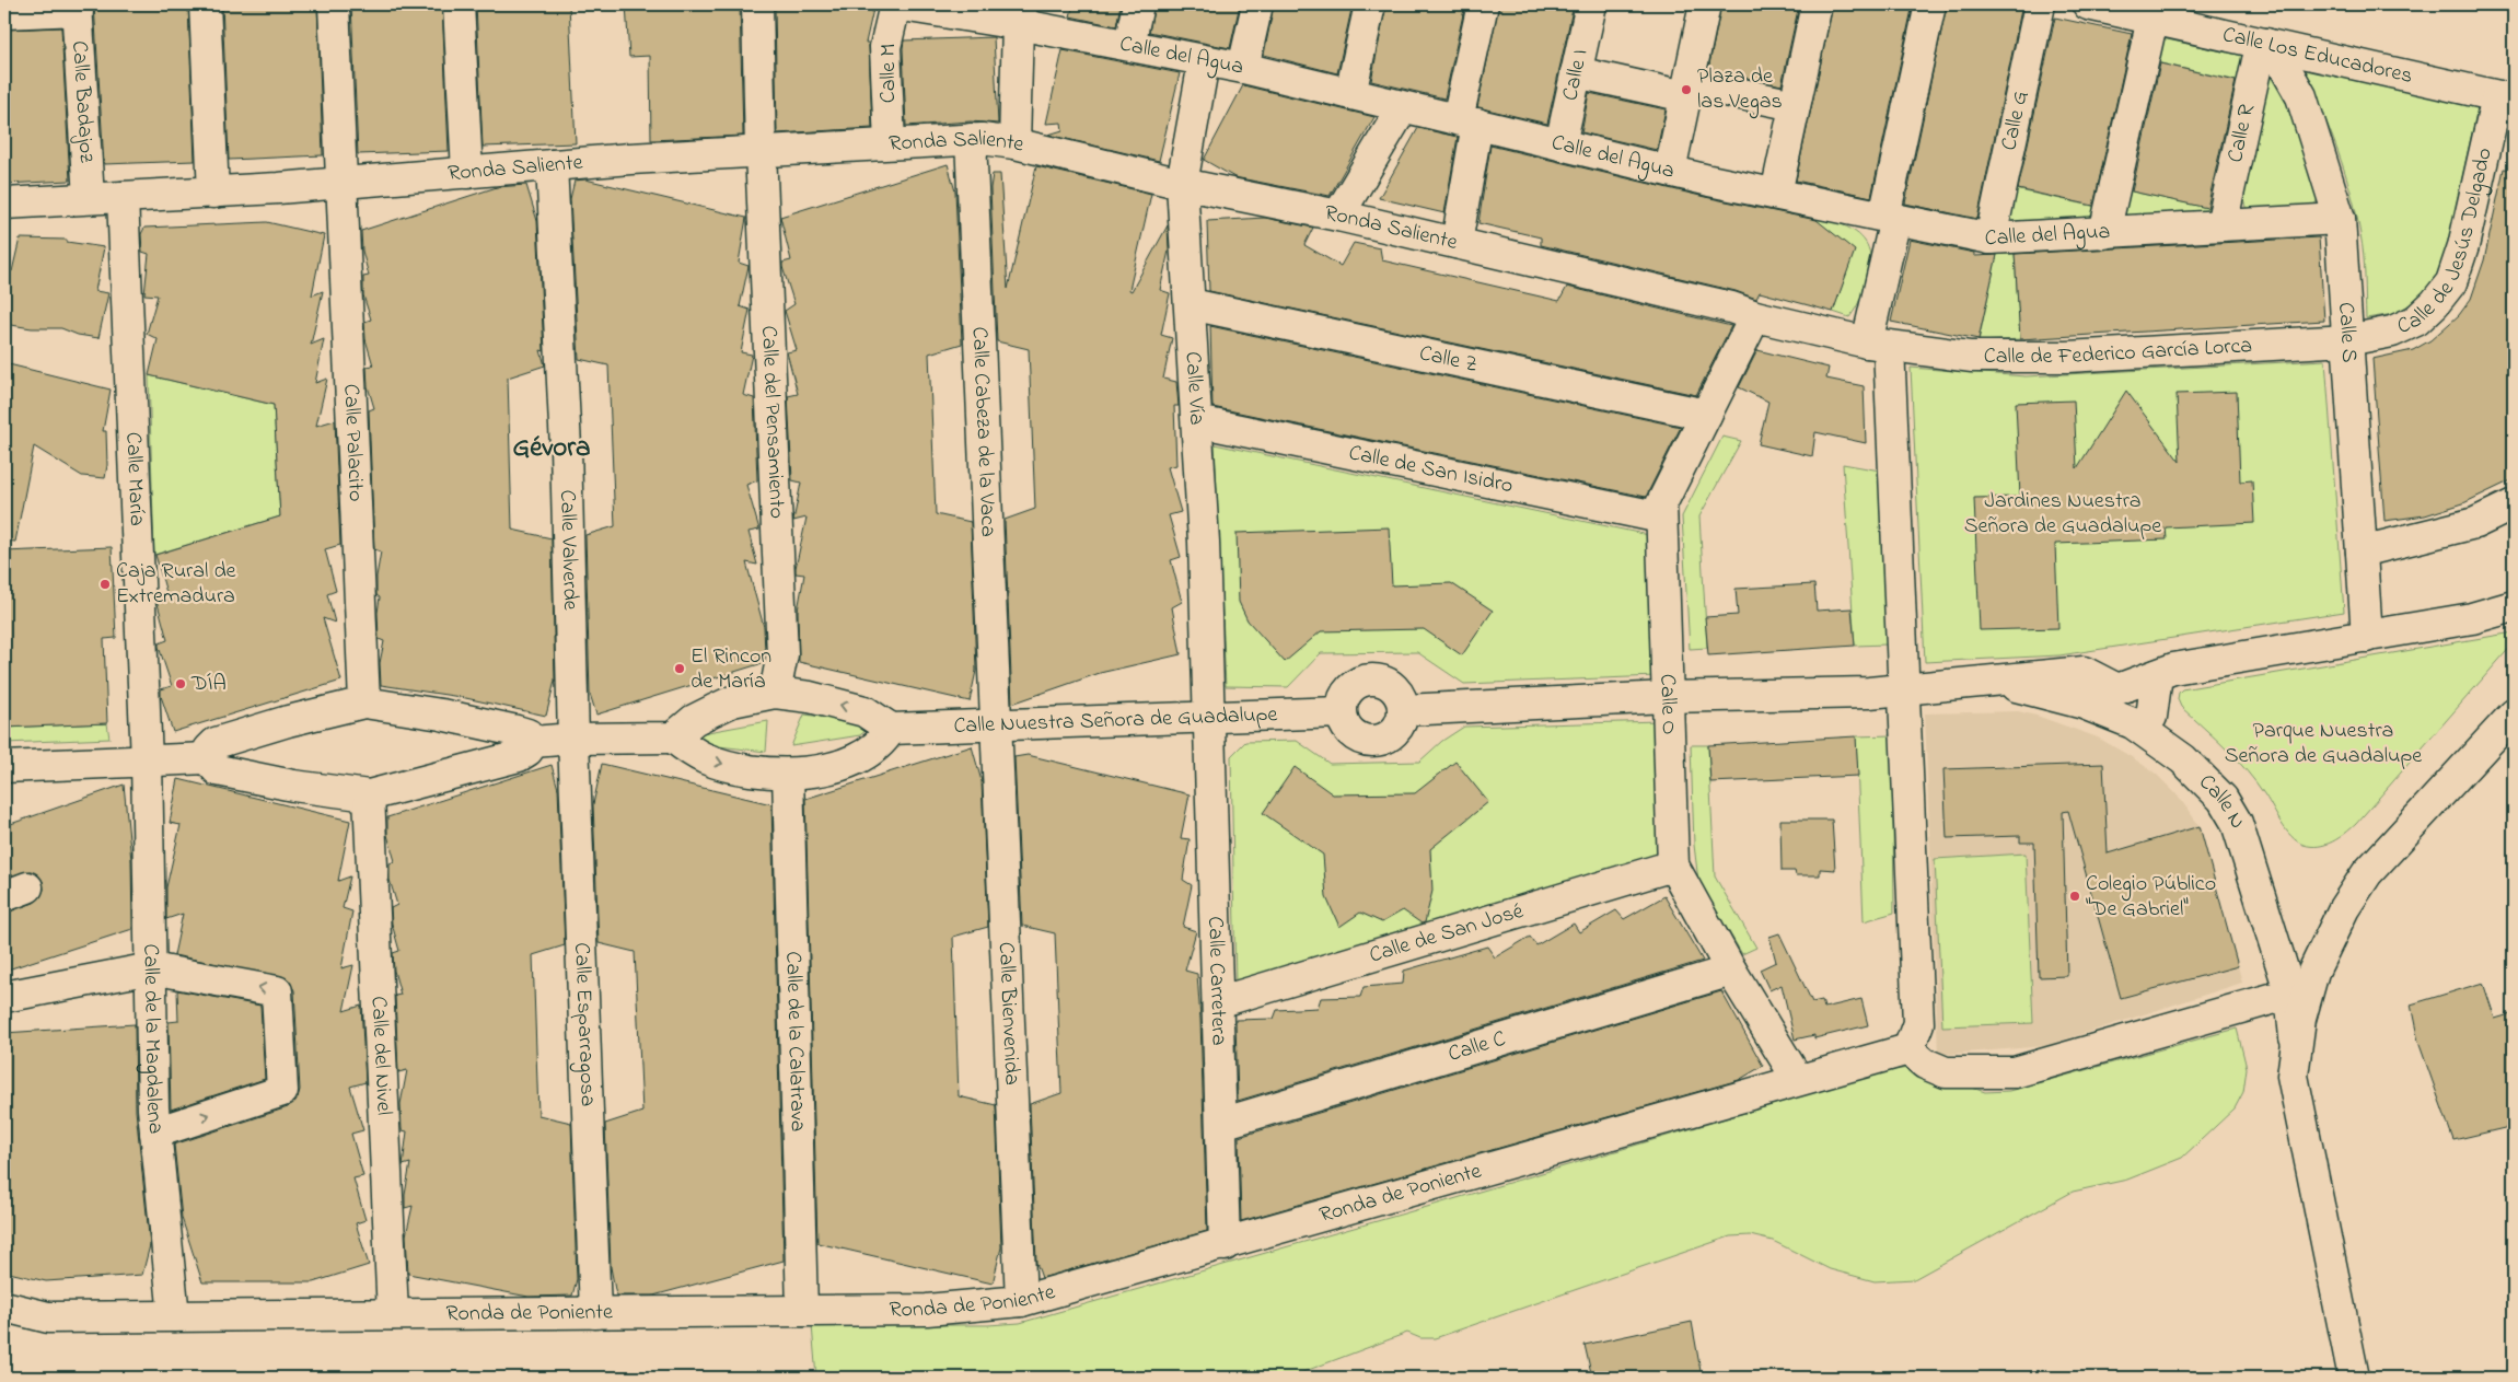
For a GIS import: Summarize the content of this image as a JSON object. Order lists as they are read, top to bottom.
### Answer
{
  "streets": {
    "street": [
      "Calle del Agua",
      "Calle Los Educadores",
      "Calle M",
      "Calle I",
      "Calle Badajoz",
      "Calle G",
      "Calle R",
      "Ronda Saliente",
      "Calle de Jesús Delgado",
      "Calle S",
      "Calle de Federico García Lorca",
      "Calle Z",
      "Calle Vía",
      "Calle del Pensamiento",
      "Calle Cabeza de la Vaca",
      "Calle Palacito",
      "Calle de San Isidro",
      "Calle María",
      "Calle Valverde",
      "Calle O",
      "Calle Nuestra Señora de Guadalupe",
      "Calle N",
      "Calle de San José",
      "Calle Carretera",
      "Calle Bienvenida",
      "Calle Esparragosa",
      "Calle de la Magdalena",
      "Calle de la Calatrava",
      "Calle C",
      "Calle del Nivel",
      "Ronda de Poniente"
    ]
  },
  "crossings": [
    ["Calle del Agua", "Calle M"],
    ["Calle del Agua", "Calle I"],
    ["Calle del Agua", "Calle G"],
    ["Calle del Agua", "Calle R"],
    ["Calle del Agua", "Calle S"],
    ["Calle del Agua", "Calle Vía"],
    ["Calle Los Educadores", "Calle R"],
    ["Calle Los Educadores", "Calle de Jesús Delgado"],
    ["Calle Los Educadores", "Calle S"],
    ["Calle M", "Ronda Saliente"],
    ["Calle Badajoz", "Ronda Saliente"],
    ["Calle R", "Calle S"],
    ["Ronda Saliente", "Calle de Federico García Lorca"],
    ["Ronda Saliente", "Calle Vía"],
    ["Ronda Saliente", "Calle del Pensamiento"],
    ["Ronda Saliente", "Calle Cabeza de la Vaca"],
    ["Ronda Saliente", "Calle Palacito"],
    ["Ronda Saliente", "Calle María"],
    ["Ronda Saliente", "Calle Valverde"],
    ["Ronda Saliente", "Calle O"],
    ["Calle de Jesús Delgado", "Calle S"],
    ["Calle de Jesús Delgado", "Calle de Federico García Lorca"],
    ["Calle S", "Calle de Federico García Lorca"],
    ["Calle Z", "Calle Vía"],
    ["Calle Z", "Calle O"],
    ["Calle Vía", "Calle de San Isidro"],
    ["Calle Vía", "Calle Nuestra Señora de Guadalupe"],
    ["Calle Vía", "Calle Carretera"],
    ["Calle Cabeza de la Vaca", "Calle Nuestra Señora de Guadalupe"],
    ["Calle Cabeza de la Vaca", "Calle Bienvenida"],
    ["Calle de San Isidro", "Calle O"],
    ["Calle María", "Calle de la Magdalena"],
    ["Calle Valverde", "Calle Esparragosa"],
    ["Calle O", "Calle de San José"],
    ["Calle O", "Calle C"],
    ["Calle O", "Ronda de Poniente"],
    ["Calle Nuestra Señora de Guadalupe", "Calle Carretera"],
    ["Calle Nuestra Señora de Guadalupe", "Calle Bienvenida"],
    ["Calle de San José", "Calle Carretera"],
    ["Calle Carretera", "Calle C"],
    ["Calle Carretera", "Ronda de Poniente"],
    ["Calle Bienvenida", "Ronda de Poniente"],
    ["Calle Esparragosa", "Ronda de Poniente"],
    ["Calle de la Magdalena", "Ronda de Poniente"],
    ["Calle de la Calatrava", "Ronda de Poniente"],
    ["Calle del Nivel", "Ronda de Poniente"]
  ],
  "districts": ["Gévora"],
  "parks": ["Jardines Nuestra Señora de Guadalupe", "Parque Nuestra Señora de Guadalupe"],
  "places": [
    "Plaza de las Vegas",
    "Caja Rural de Extremadura",
    "El Rincon de María",
    "DÍA",
    "Colegio Público \"De Gabriel\""
  ]
}
